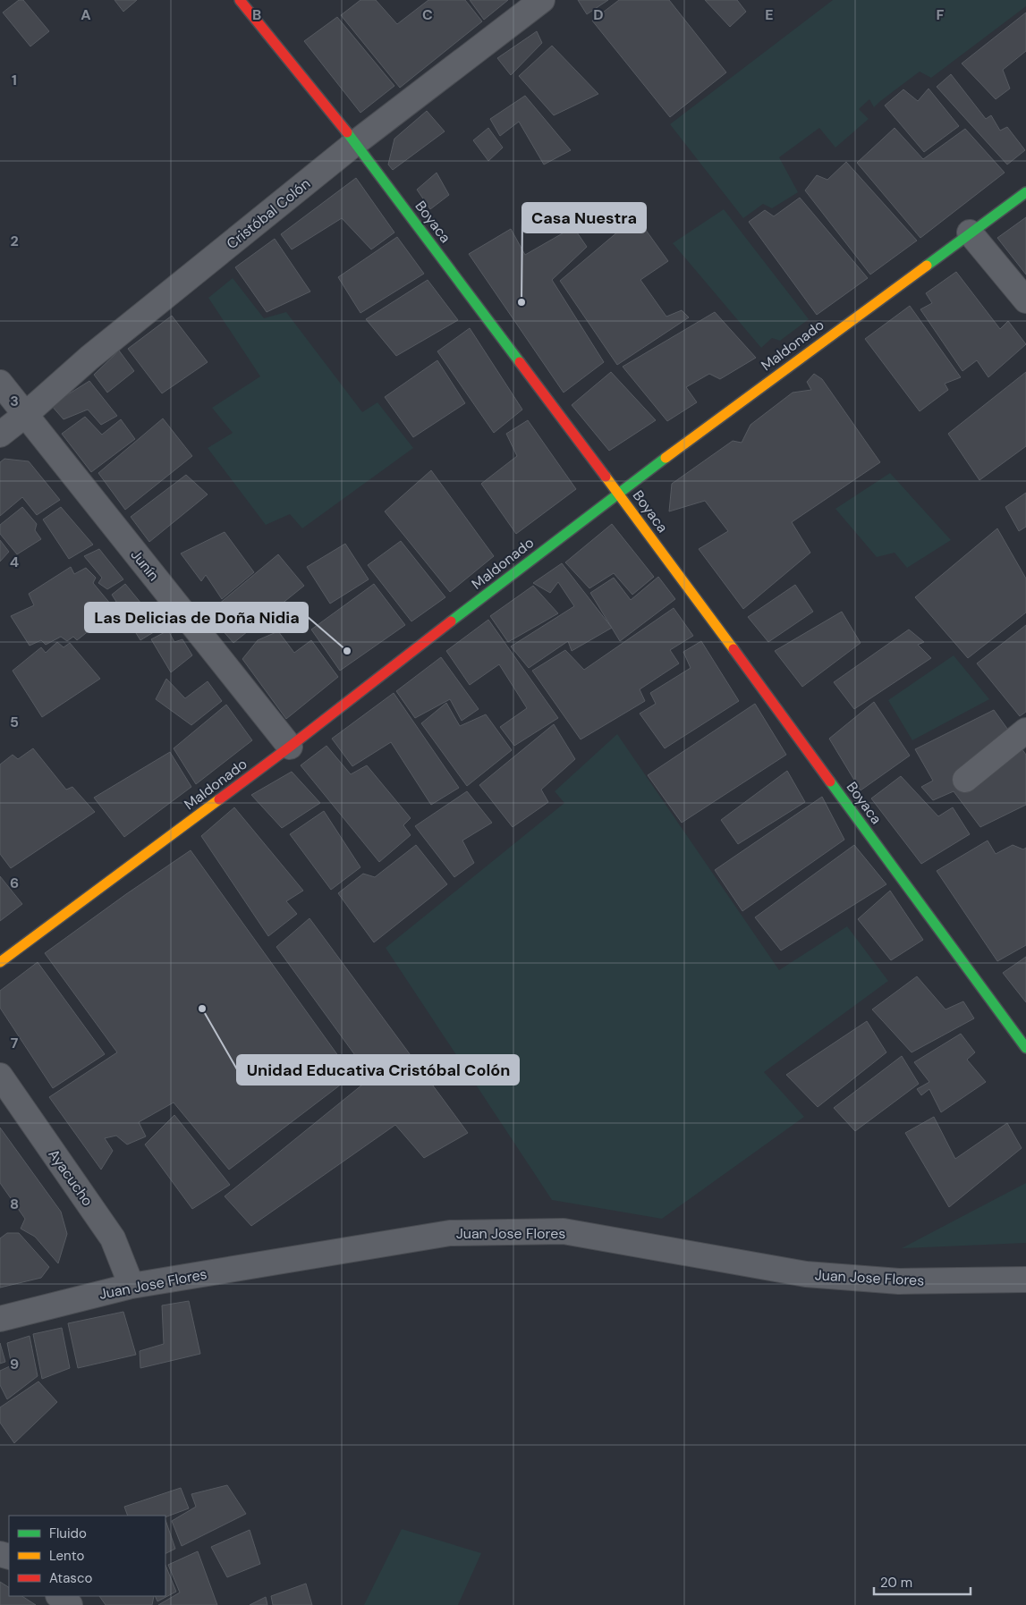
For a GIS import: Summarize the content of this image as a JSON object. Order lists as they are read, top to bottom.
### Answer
{
  "streets": {
    "street": [
      "Cristóbal Colón",
      "Boyaca",
      "Maldonado",
      "Junín",
      "Ayacucho",
      "Juan Jose Flores"
    ]
  },
  "crossings": [
    ["Cristóbal Colón", "Boyaca"],
    ["Cristóbal Colón", "Junín"],
    ["Boyaca", "Maldonado"],
    ["Maldonado", "Junín"],
    ["Ayacucho", "Juan Jose Flores"]
  ],
  "places": ["Casa Nuestra", "Las Delicias de Doña Nidia", "Unidad Educativa Cristóbal Colón"],
  "legend": ["Fluido", "Lento", "Atasco"],
  "scale_bar": "20 m",
  "grid": {
    "columns": [
      "A",
      "B",
      "C",
      "D",
      "E",
      "F"
    ],
    "rows": [
      "1",
      "2",
      "3",
      "4",
      "5",
      "6",
      "7",
      "8",
      "9"
    ]
  }
}
